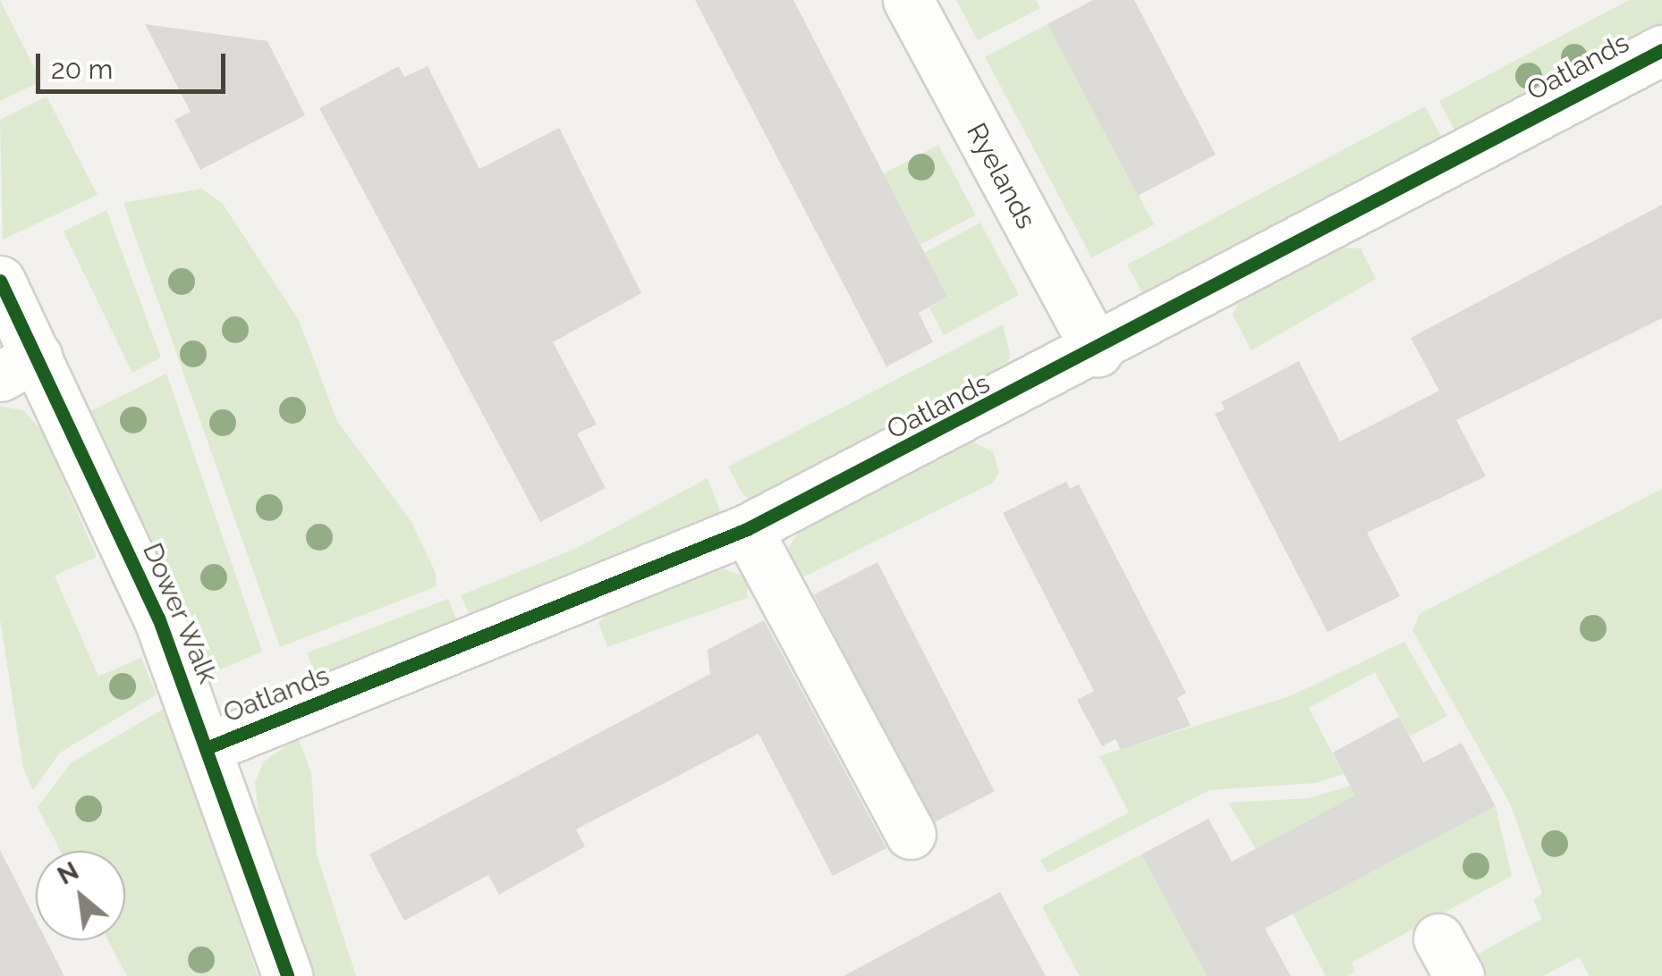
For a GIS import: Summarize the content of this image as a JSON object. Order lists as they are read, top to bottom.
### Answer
{
  "streets": {
    "street": ["Oatlands", "Ryelands", "Dower Walk"]
  },
  "crossings": [
    ["Oatlands", "Ryelands"],
    ["Oatlands", "Dower Walk"]
  ],
  "scale_bar": "20 m",
  "north": "top left"
}
